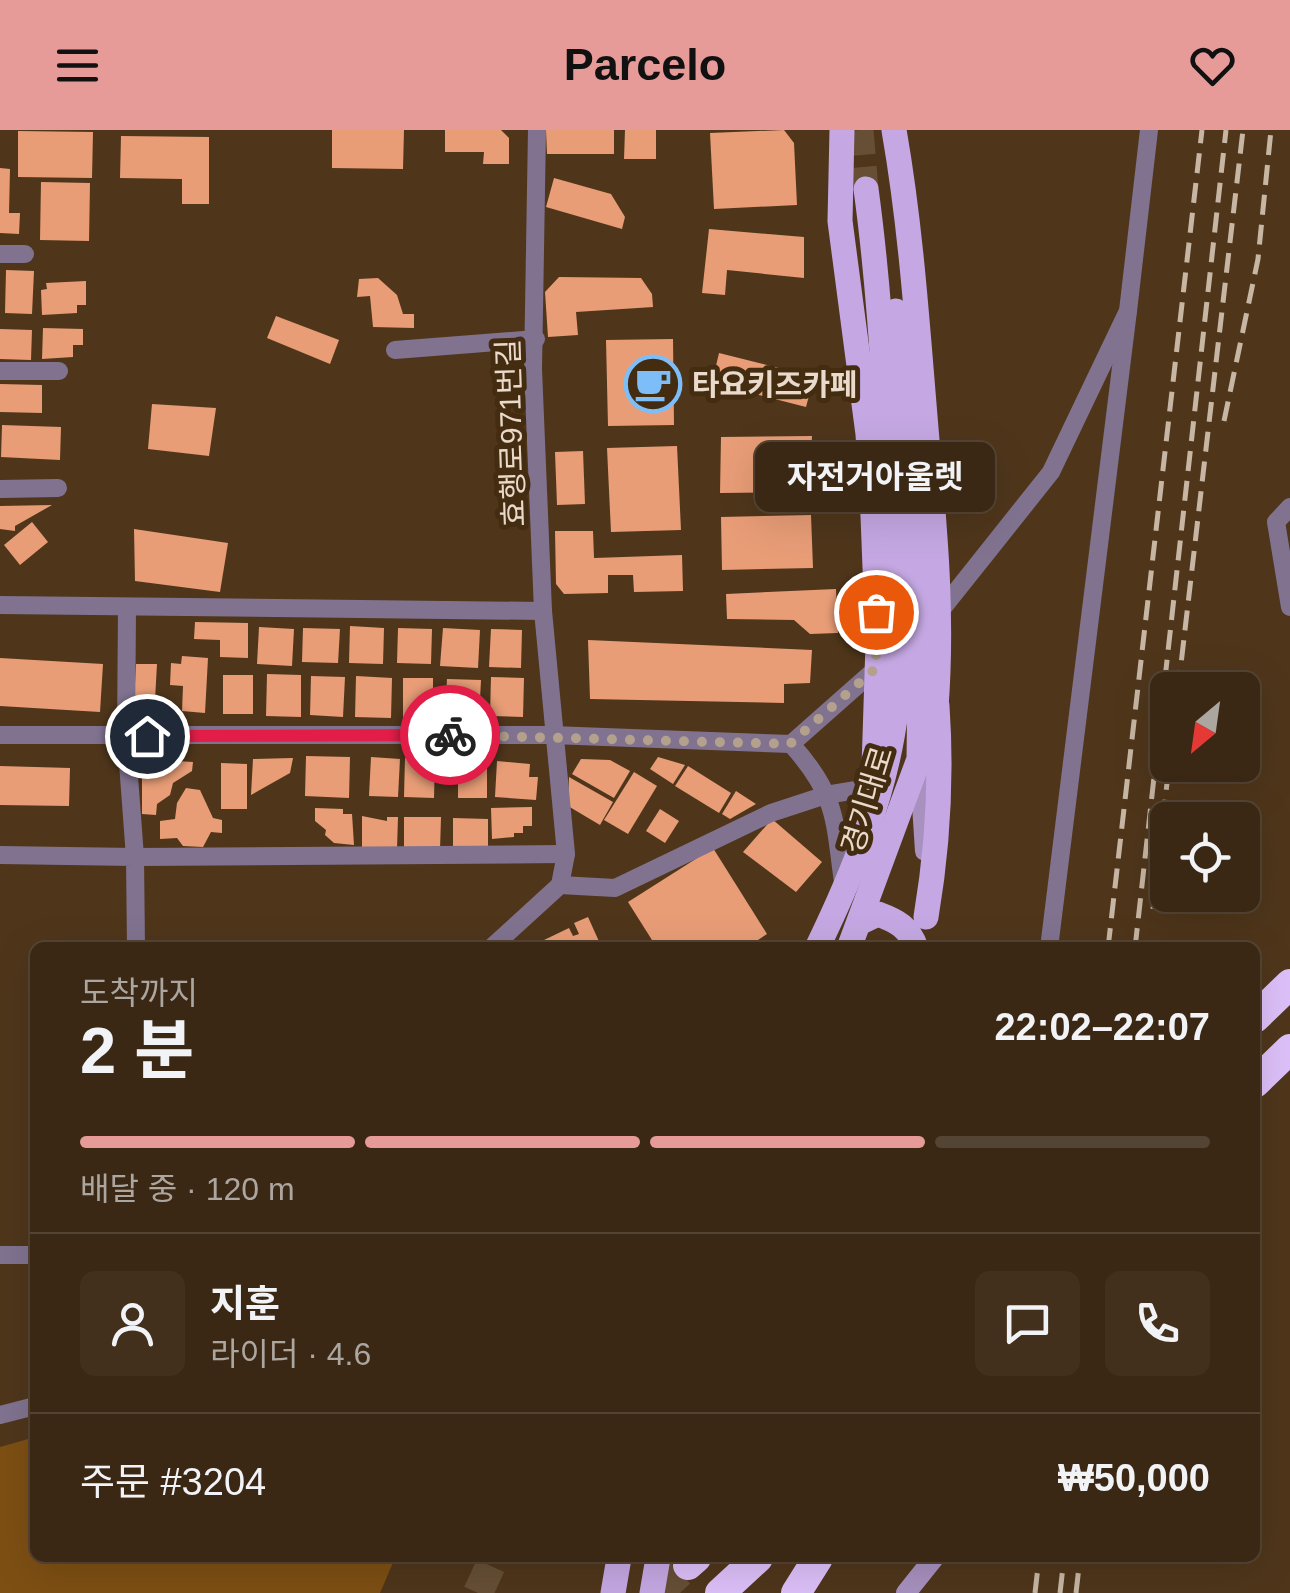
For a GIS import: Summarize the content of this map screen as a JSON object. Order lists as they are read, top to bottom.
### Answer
{
  "streets": {
    "main road": ["경기대로"],
    "street": ["효행로971번길"]
  },
  "places": {
    "cafe": ["타요키즈카페"],
    "other": ["자전거아울렛"]
  },
  "north": "bottom left",
  "page": {
    "header": "Parcelo",
    "bubble": "자전거아울렛",
    "heading": ["2 분", "도착까지", "22:02–22:07"],
    "panel": [
      "지훈",
      "라이더 · 4.6",
      "주문 #3204",
      "₩50,000"
    ],
    "bar": "배달 중 · 120 m"
  }
}
